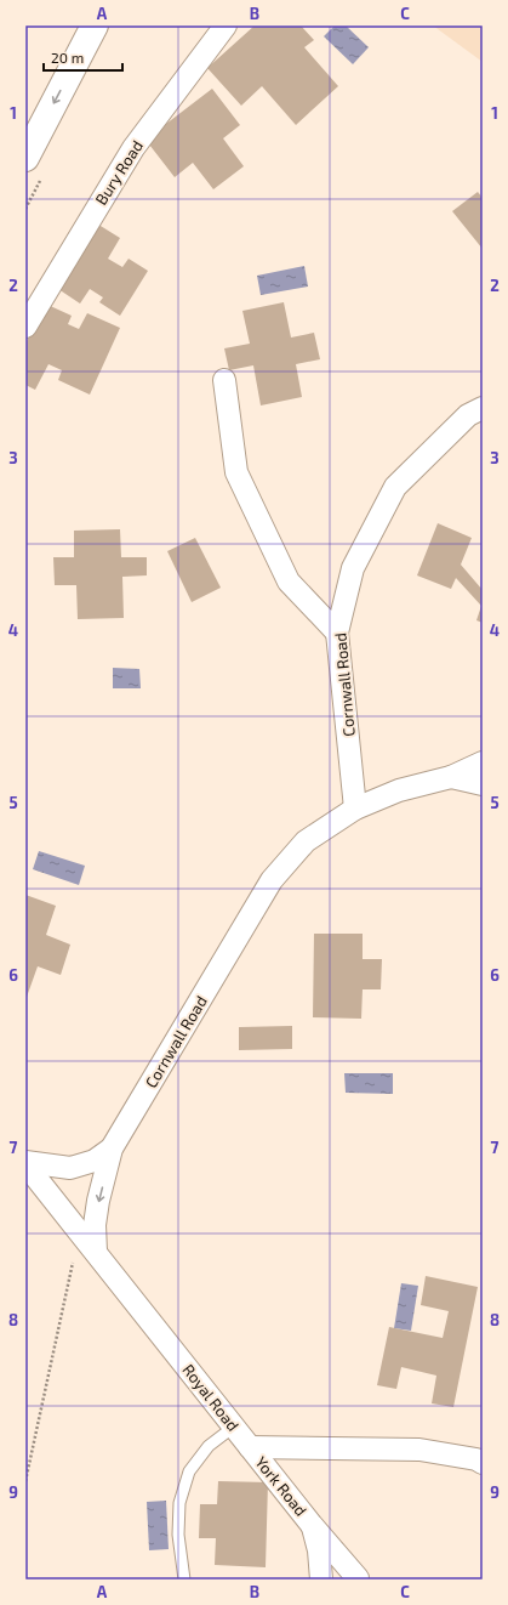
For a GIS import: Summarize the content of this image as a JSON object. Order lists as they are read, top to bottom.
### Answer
{
  "streets": {
    "street": [
      "Bury Road",
      "Cornwall Road",
      "Royal Road",
      "York Road"
    ]
  },
  "crossings": [
    ["Cornwall Road", "Royal Road"],
    ["Royal Road", "York Road"]
  ],
  "scale_bar": "20 m",
  "grid": {
    "columns": ["A", "B", "C"],
    "rows": [
      "1",
      "2",
      "3",
      "4",
      "5",
      "6",
      "7",
      "8",
      "9"
    ]
  }
}
